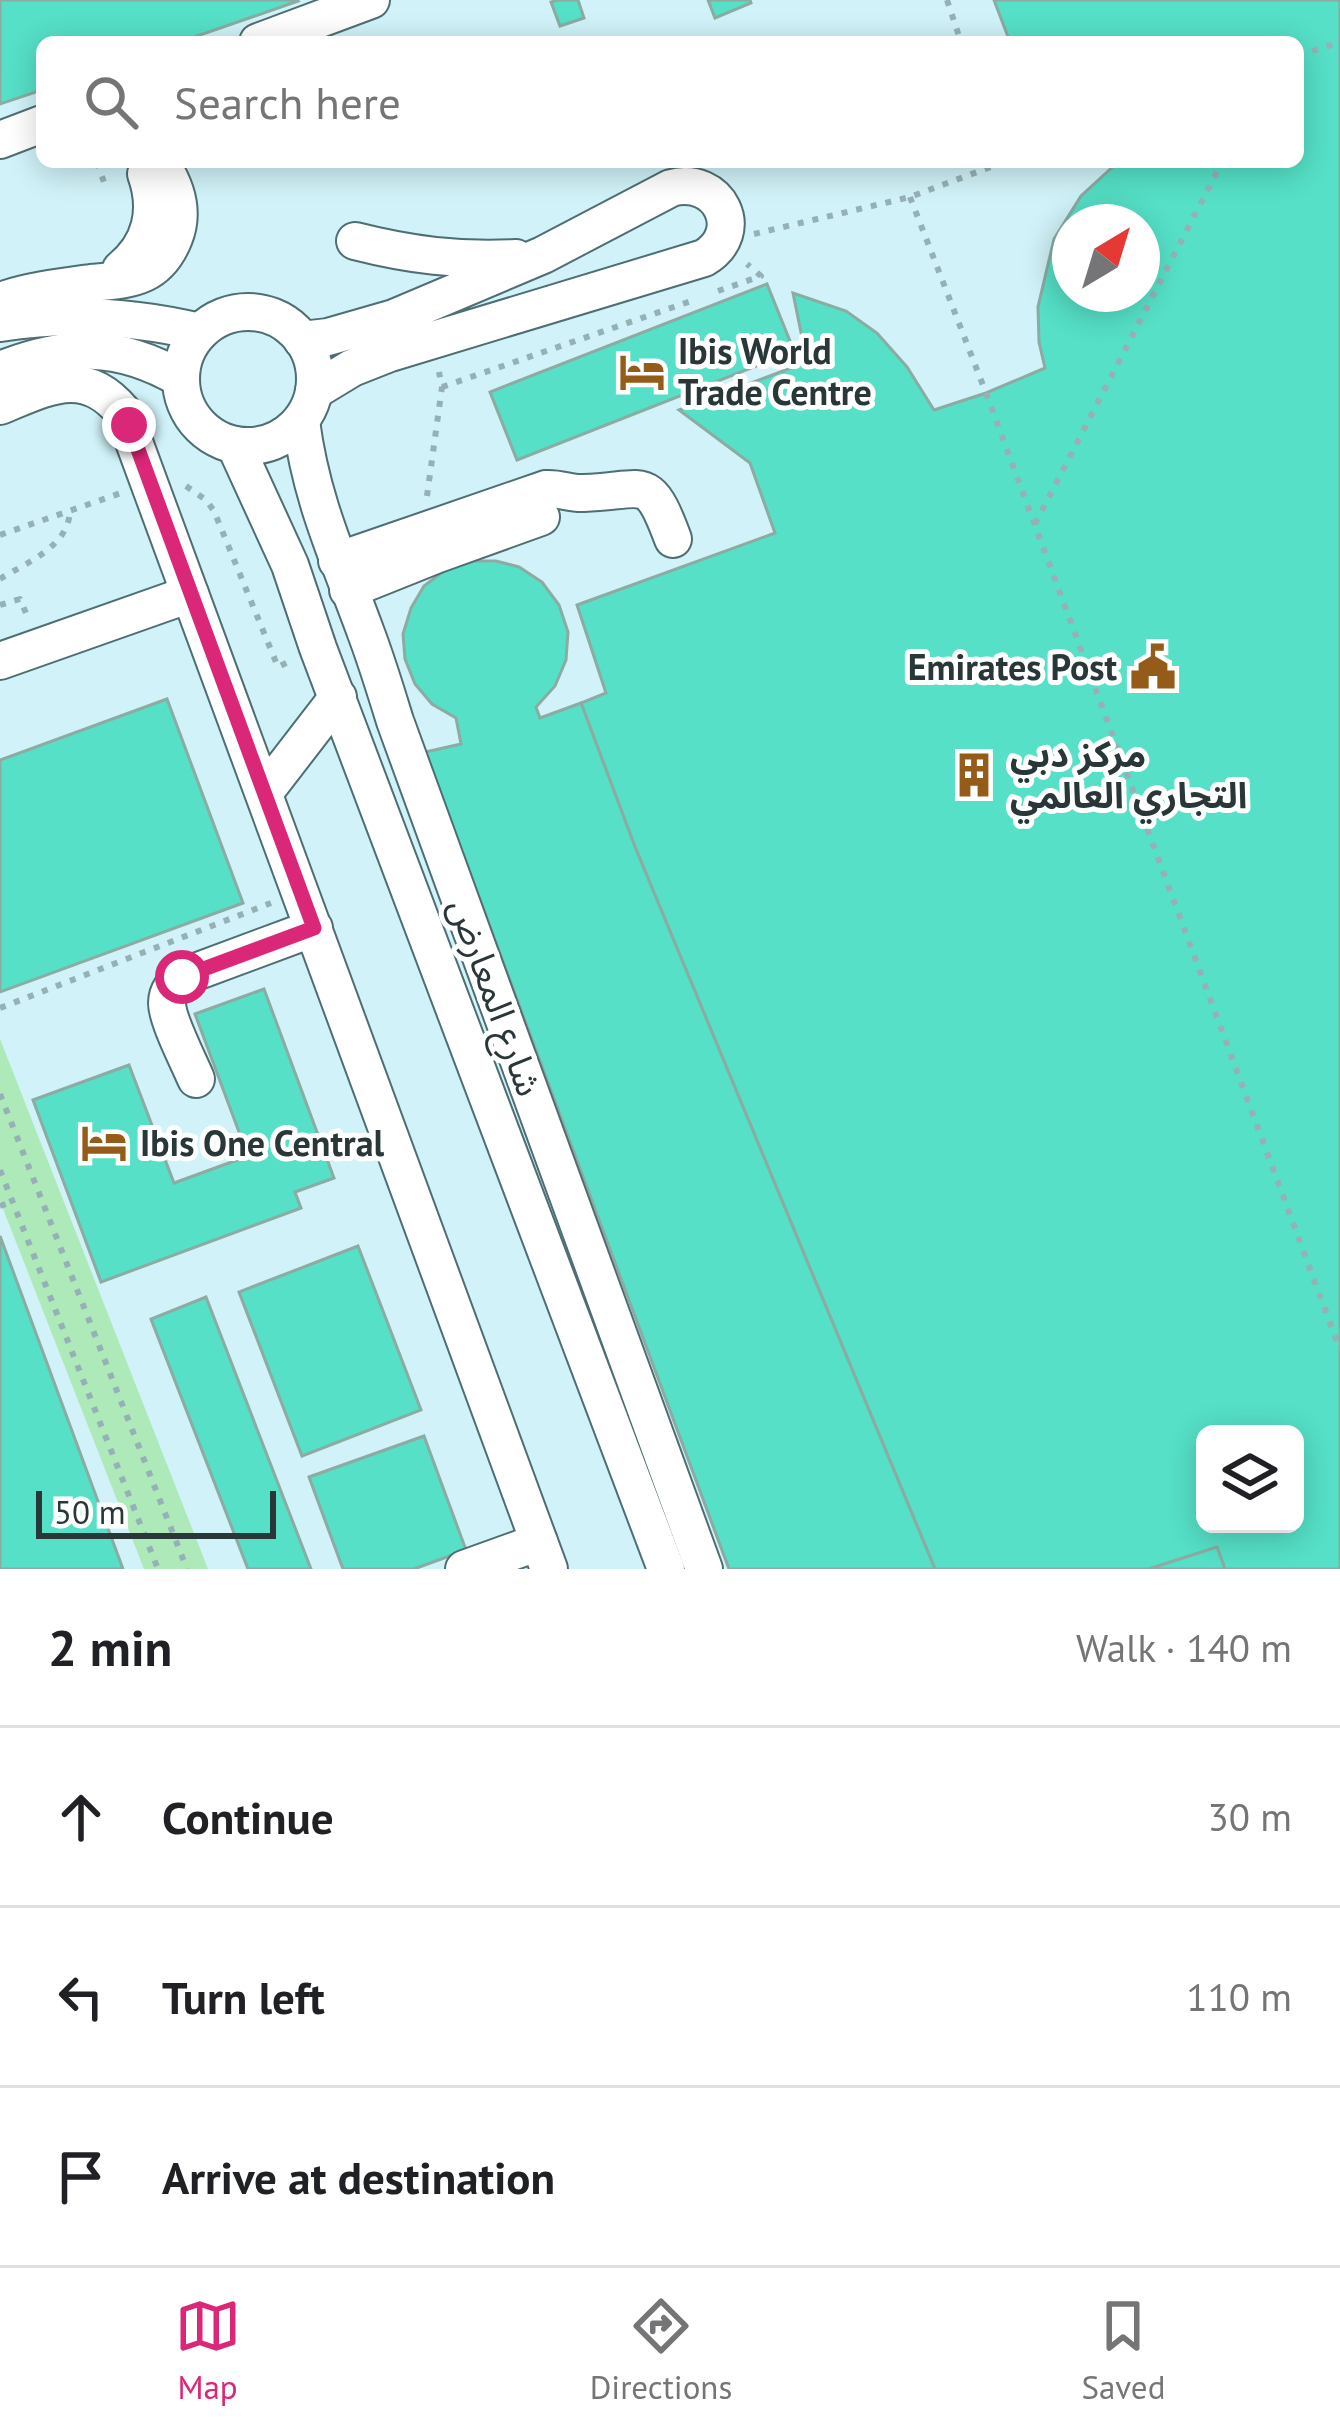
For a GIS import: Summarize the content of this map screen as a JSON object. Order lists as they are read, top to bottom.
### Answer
{
  "streets": {
    "street": ["شارع المعارض"]
  },
  "places": {
    "hotel": ["Ibis World Trade Centre", "Ibis One Central"],
    "public building": ["Emirates Post"],
    "building": ["مركز دبي التجاري العالمي"]
  },
  "scale_bar": "50 m",
  "north": "top right",
  "page": {
    "search": "Search here",
    "scale": "50 m",
    "heading": ["2 min", "Walk · 140 m"],
    "list": [
      ["Continue", "30 m"],
      ["Turn left", "110 m"],
      "Arrive at destination"
    ],
    "nav": ["Map", "Directions", "Saved"]
  }
}
